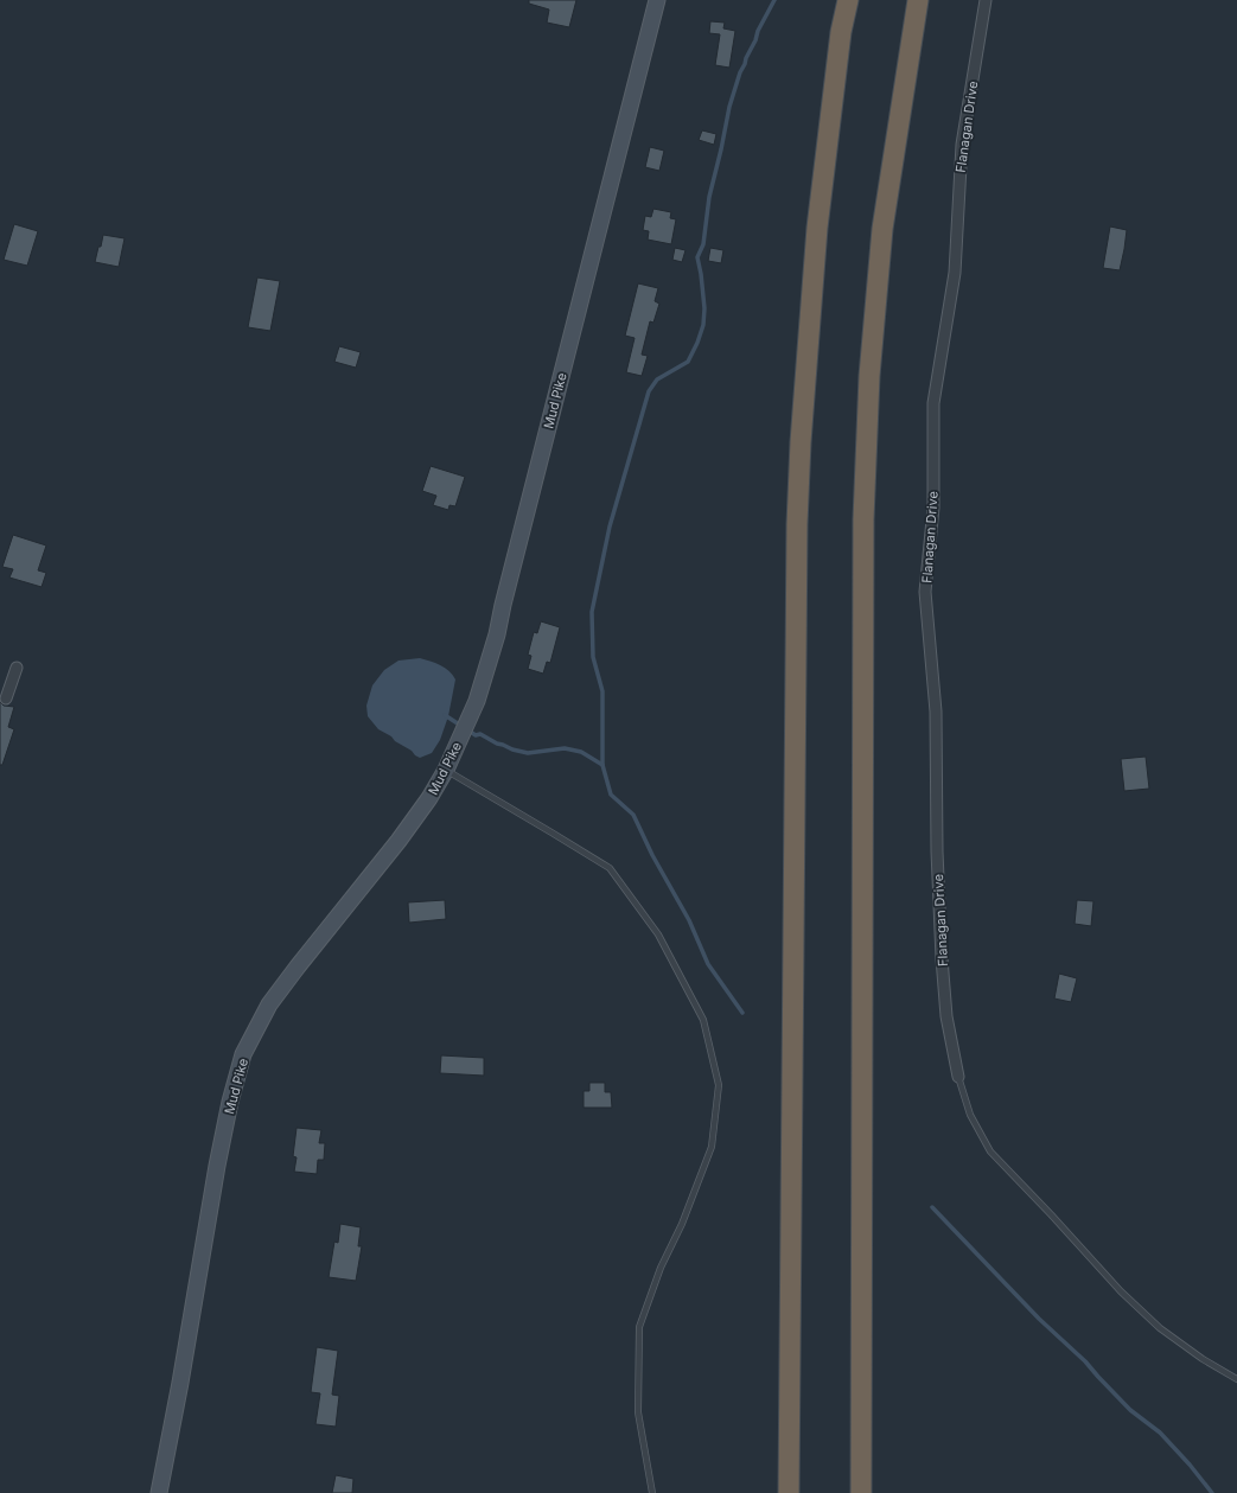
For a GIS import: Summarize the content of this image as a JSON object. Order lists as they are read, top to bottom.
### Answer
{
  "streets": {
    "street": ["Flanagan Drive", "Mud Pike"]
  }
}
